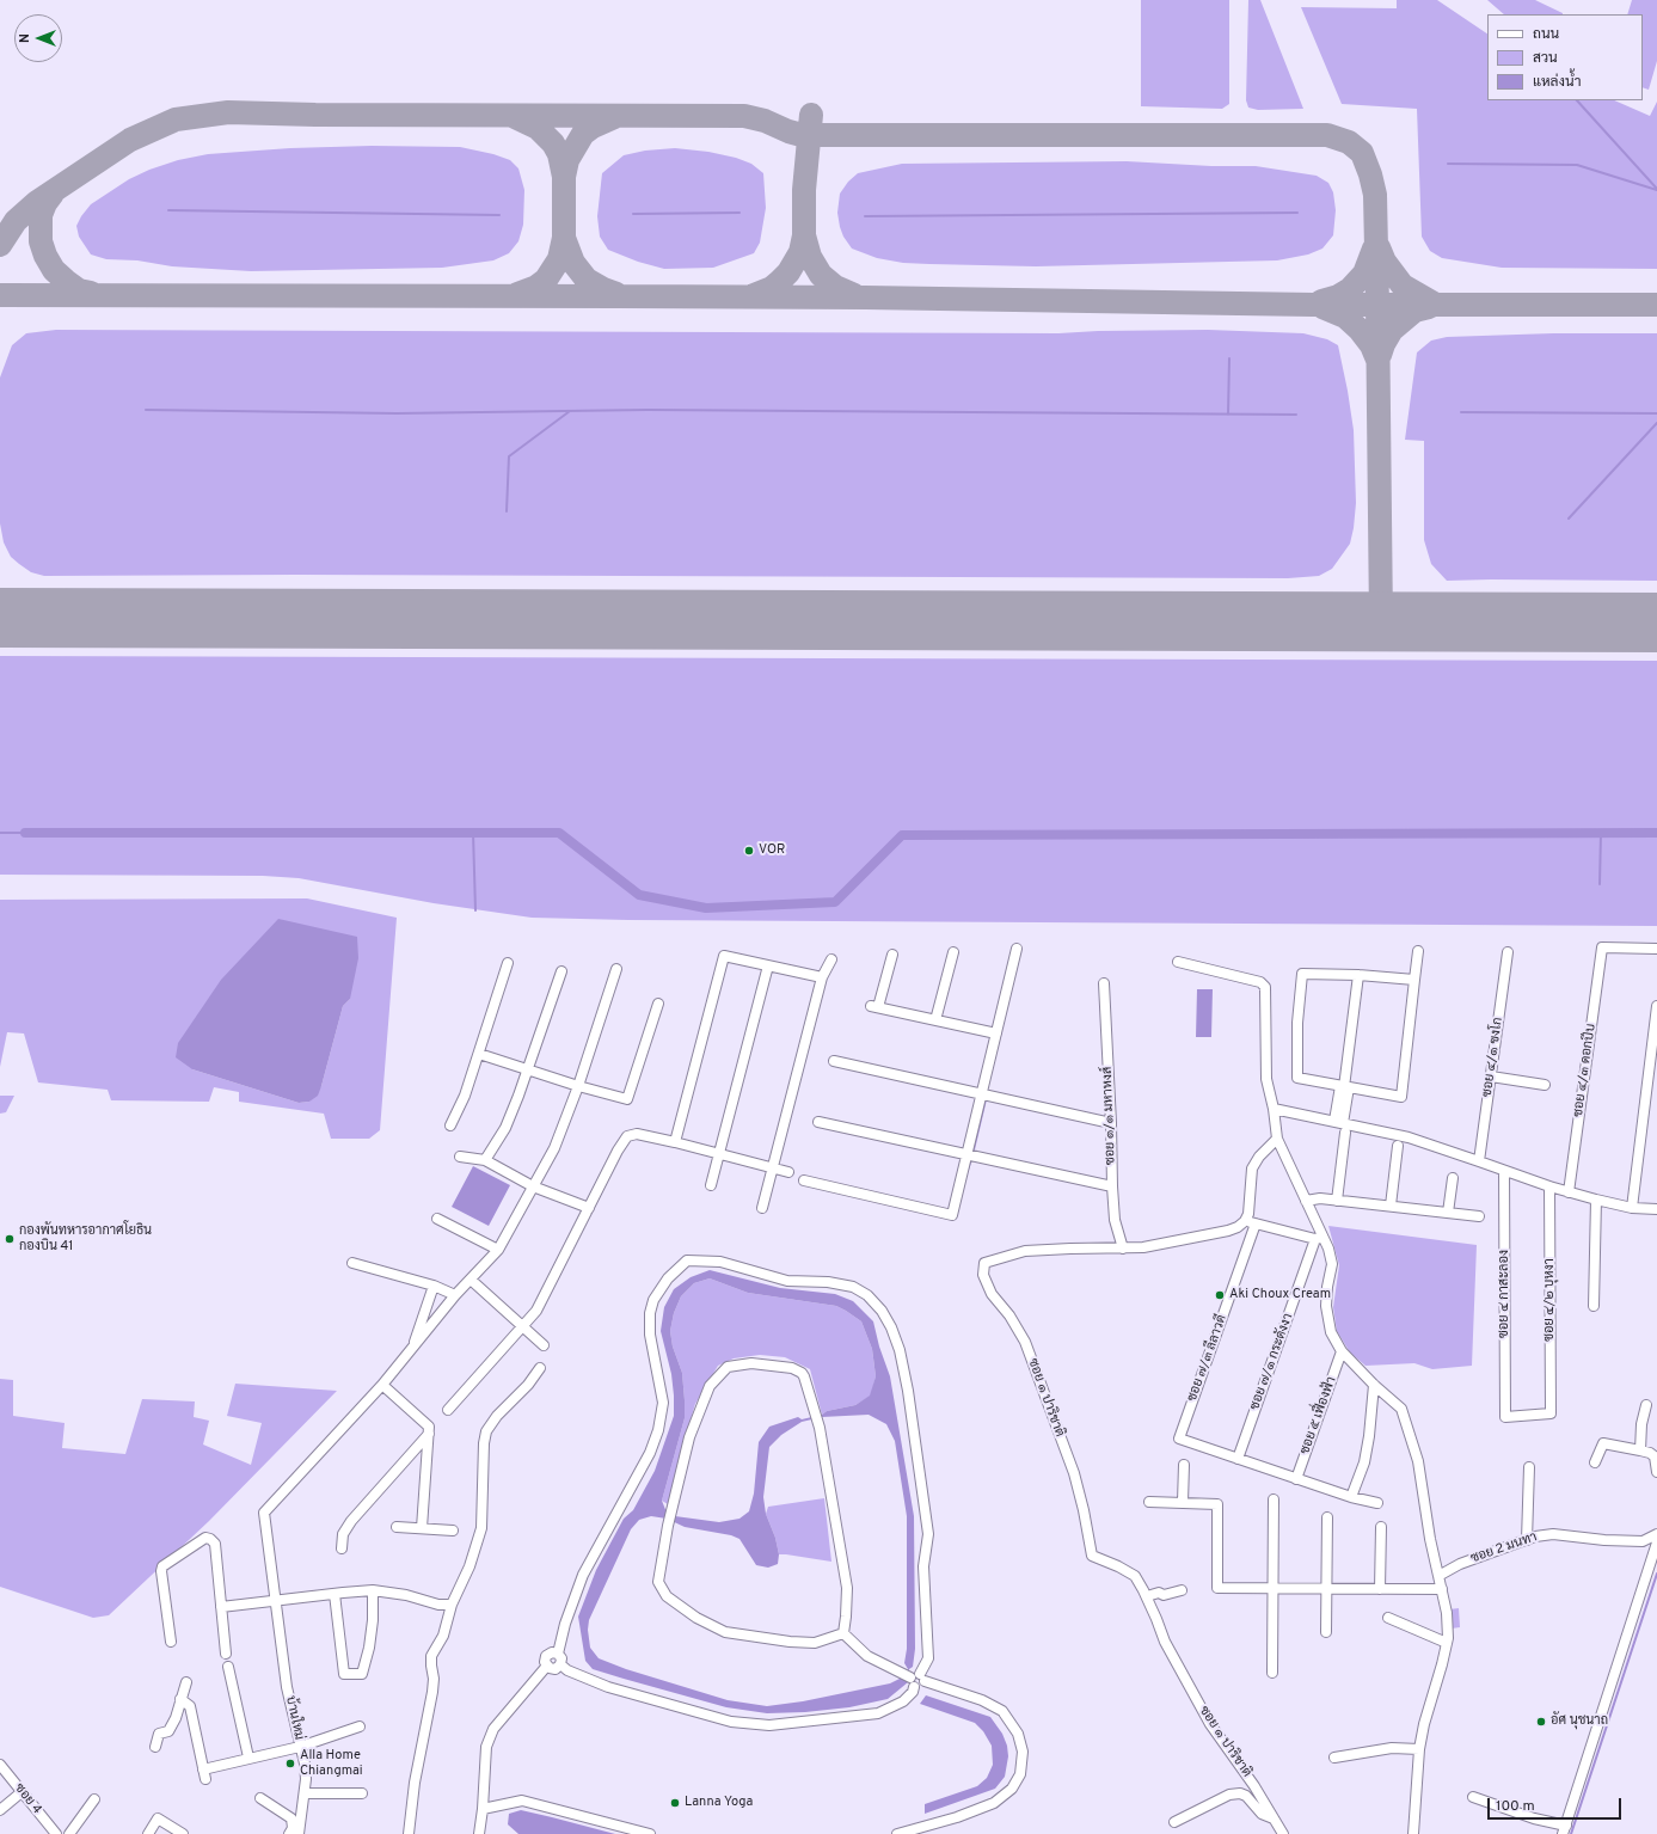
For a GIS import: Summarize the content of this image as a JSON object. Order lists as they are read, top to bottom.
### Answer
{
  "streets": {
    "street": [
      "ซอย ๔/๑ ฃงโก",
      "ซอย ๔/๓ ดอกปีบ",
      "ซอย ๑/๑ มหาหงส์",
      "ซอย ๔ กาสะลอง",
      "ซอย ๔/๒ บุหงา",
      "ซอย ๗/๓ ลีลาวดี",
      "ซอย ๗/๑ กระดังงา",
      "ซอย ๑ ปาริชาติ",
      "ซอย ๕ เฟื่องฟ้า",
      "ซอย 2 มนทา",
      "บ้านใหม่",
      "ซอย 4"
    ]
  },
  "crossings": [
    ["ซอย ๑/๑ มหาหงส์", "ซอย ๑ ปาริชาติ"],
    ["ซอย ๔ กาสะลอง", "ซอย ๔/๒ บุหงา"],
    ["ซอย ๗/๓ ลีลาวดี", "ซอย ๗/๑ กระดังงา"]
  ],
  "places": [
    "VOR",
    "กองพันทหารอากาศโยธิน กองบิน 41",
    "Aki Choux Cream",
    "อัศ นุชนาถ",
    "Alla Home Chiangmai",
    "Lanna Yoga"
  ],
  "legend": ["ถนน", "สวน", "แหล่งน้ำ"],
  "scale_bar": "100 m",
  "north": "left"
}
